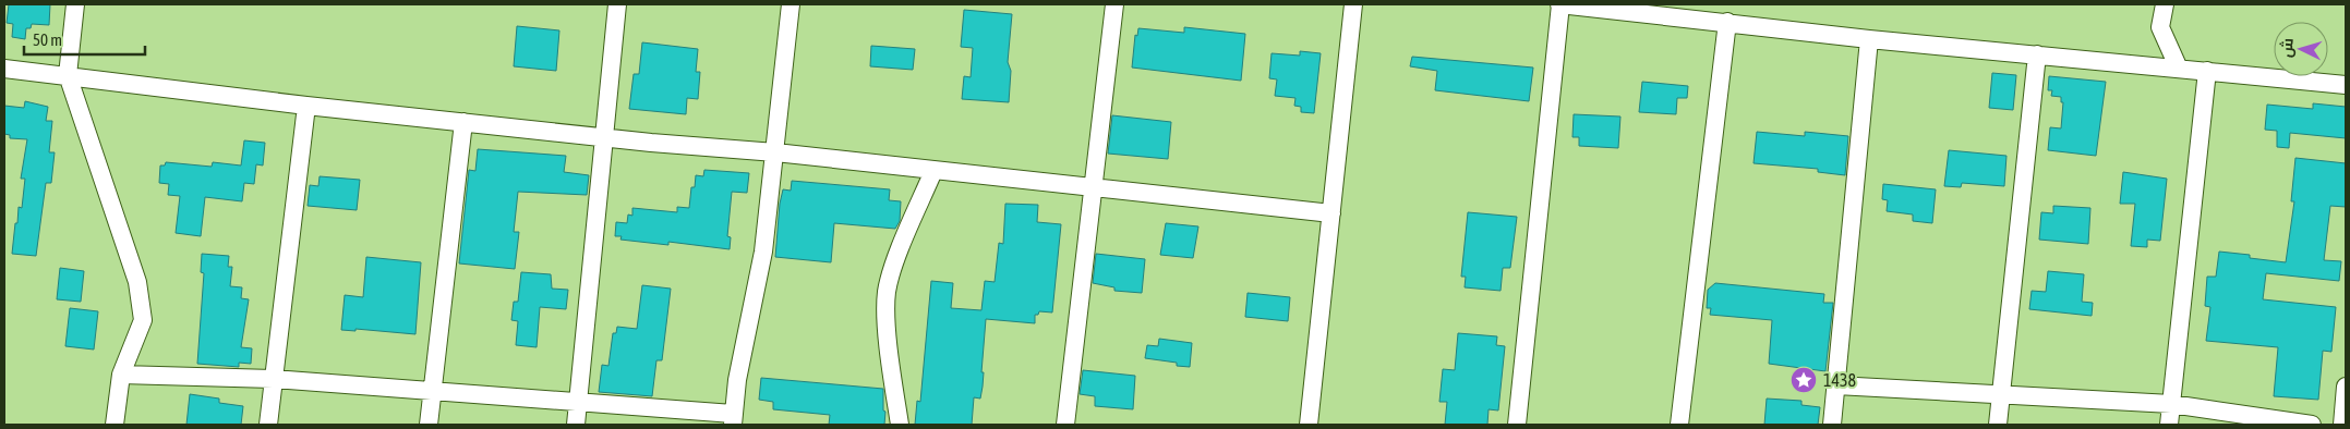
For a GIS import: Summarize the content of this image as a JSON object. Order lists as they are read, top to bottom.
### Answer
{
  "places": {
    "place": ["1438"]
  },
  "scale_bar": "50 m",
  "north": "left"
}
